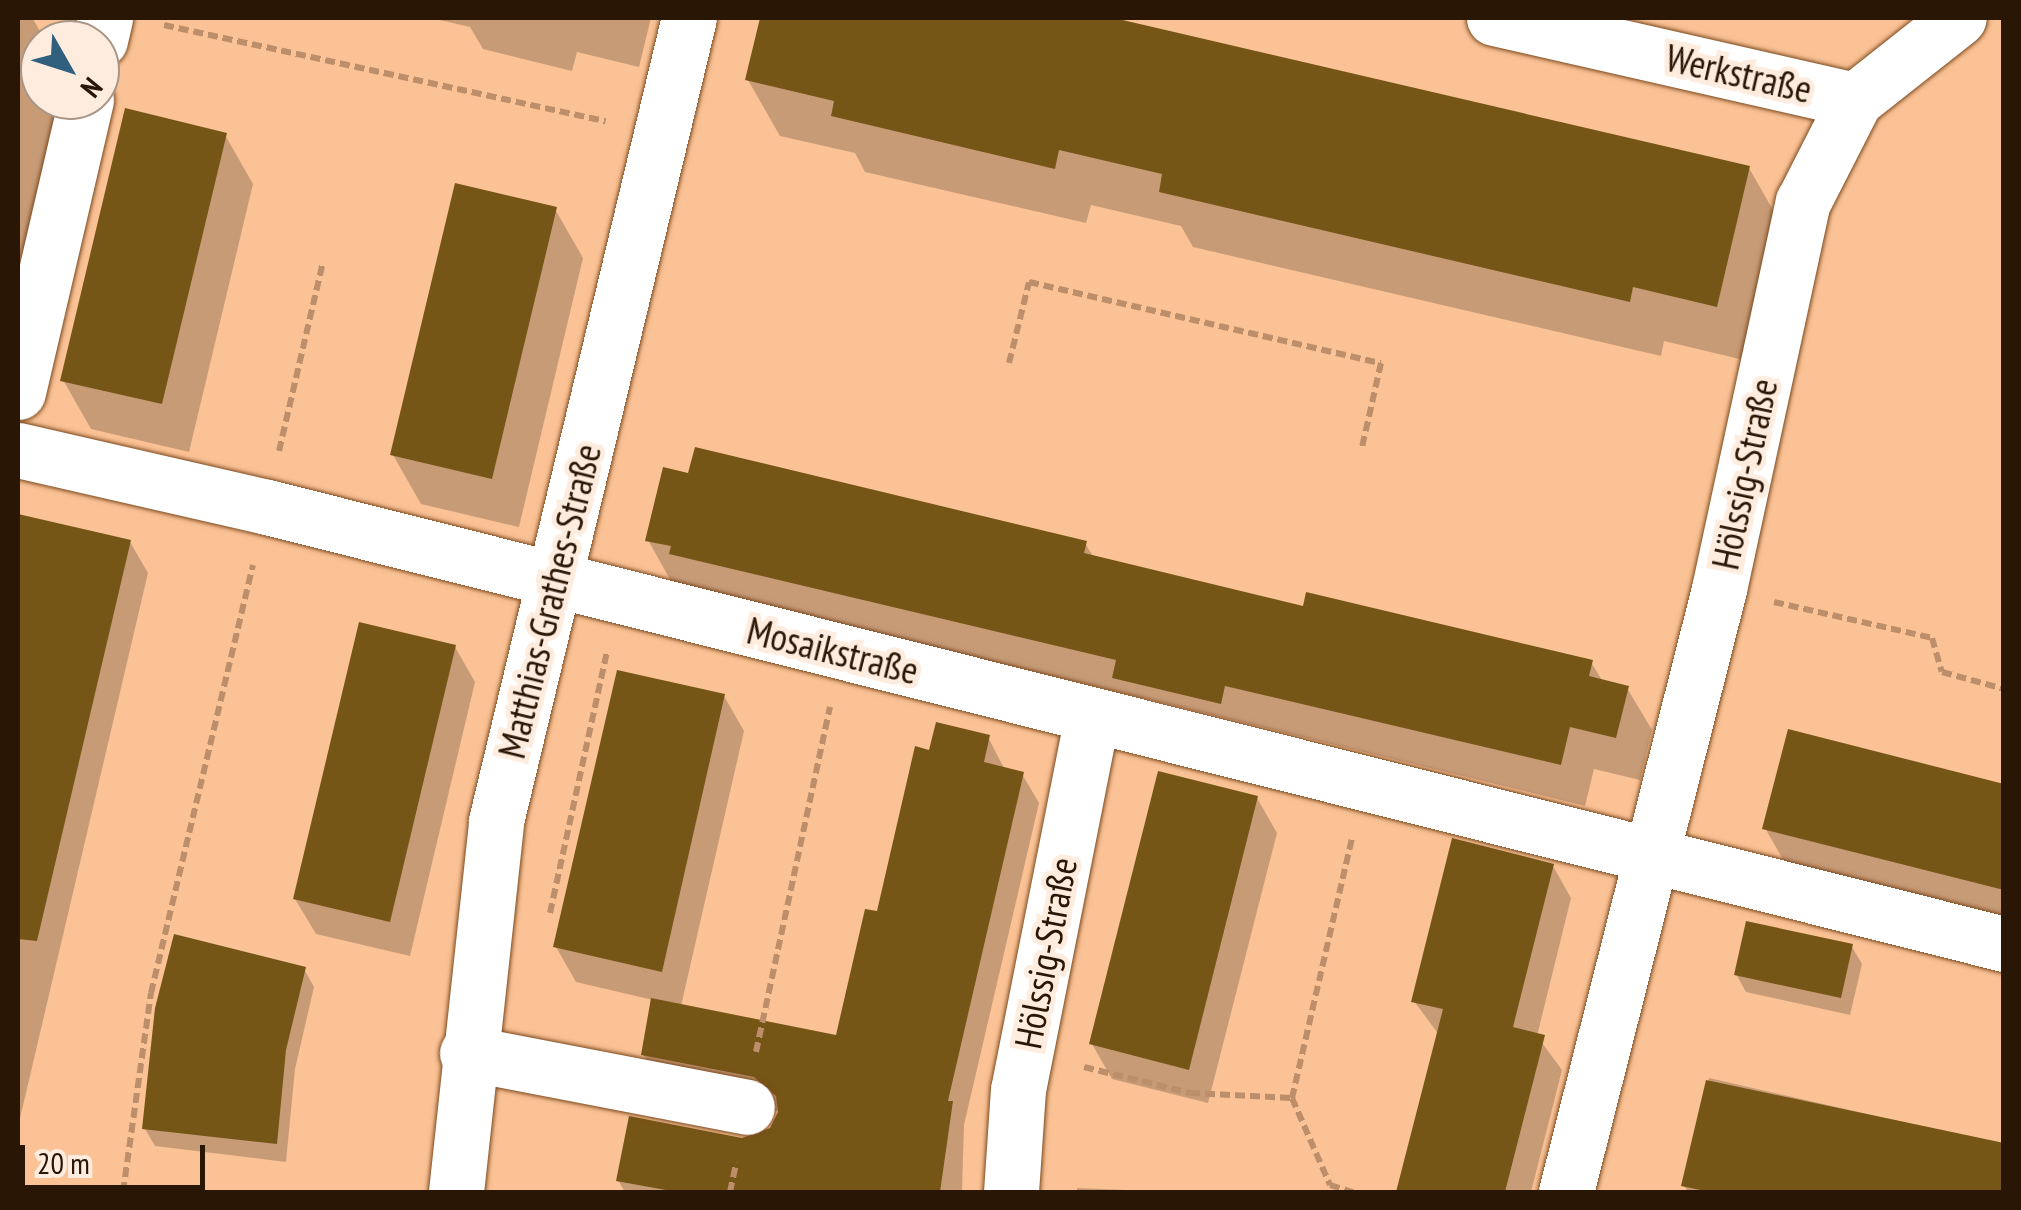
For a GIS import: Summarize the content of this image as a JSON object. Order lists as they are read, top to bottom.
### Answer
{
  "streets": {
    "street": [
      "Werkstraße",
      "Hölssig-Straße",
      "Matthias-Grathes-Straße",
      "Mosaikstraße"
    ]
  },
  "crossings": [
    ["Werkstraße", "Hölssig-Straße"],
    ["Hölssig-Straße", "Mosaikstraße"],
    ["Matthias-Grathes-Straße", "Mosaikstraße"]
  ],
  "scale_bar": "20 m",
  "north": "bottom right"
}
